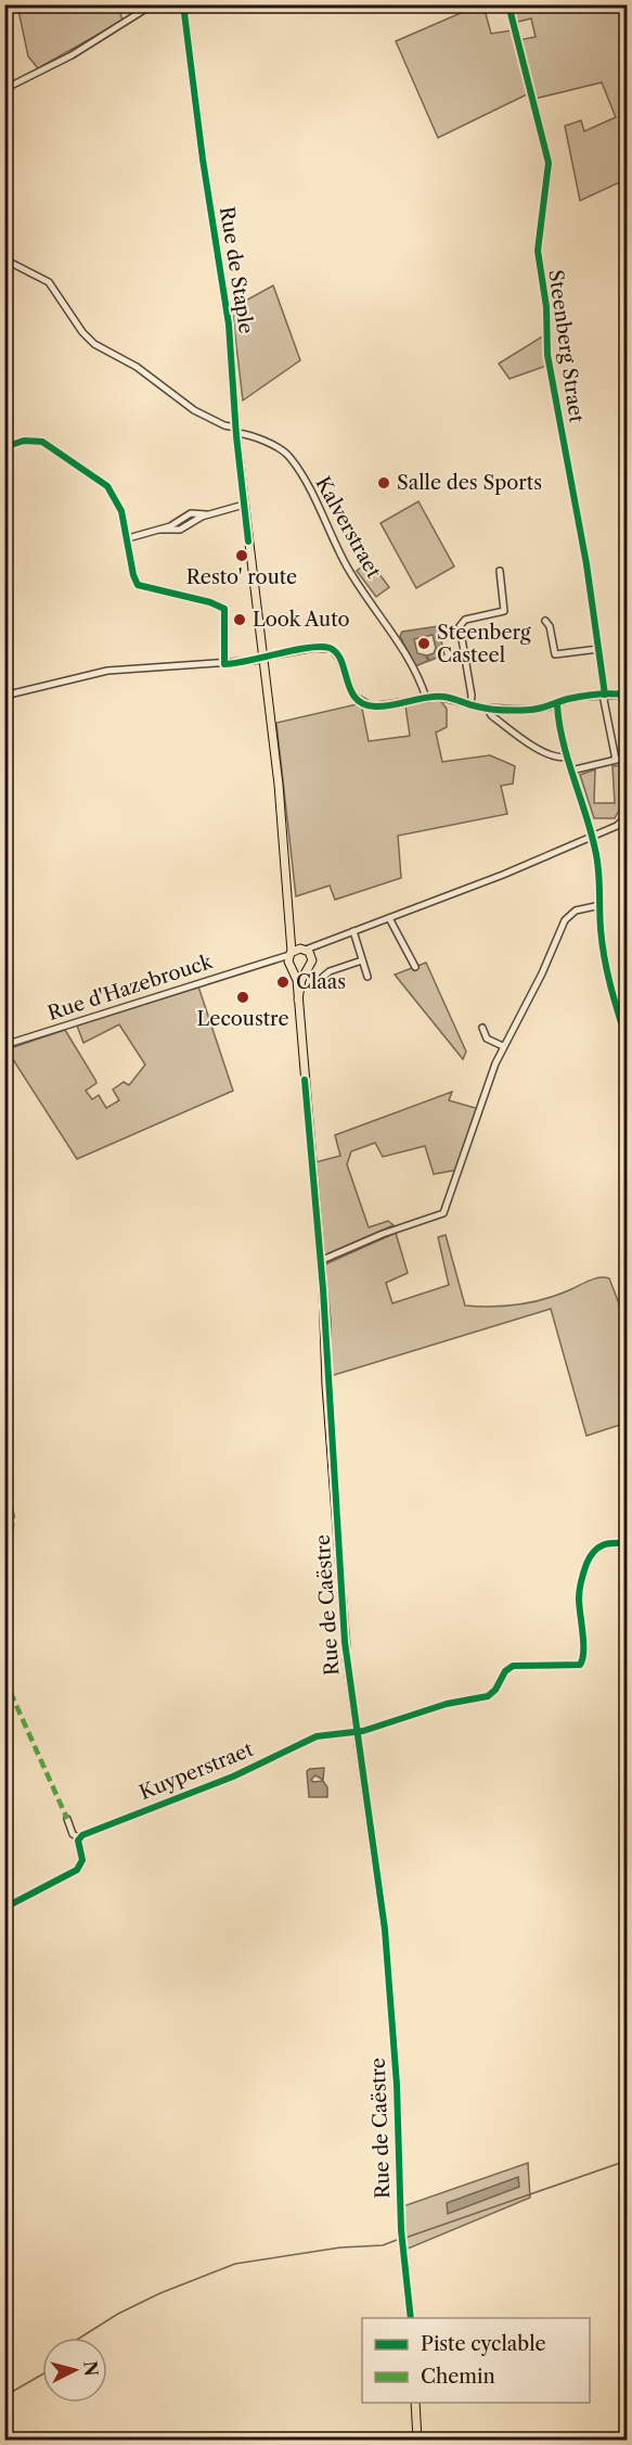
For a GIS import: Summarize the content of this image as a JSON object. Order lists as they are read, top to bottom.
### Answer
{
  "streets": {
    "main road": ["Rue de Staple", "Rue de Caëstre"],
    "street": [
      "Steenberg Straet",
      "Kalverstraet",
      "Rue d'Hazebrouck",
      "Kuyperstraet"
    ]
  },
  "crossings": [
    ["Rue de Staple", "Kalverstraet"],
    ["Rue de Staple", "Rue d'Hazebrouck"],
    ["Rue de Staple", "Rue de Caëstre"],
    ["Rue de Caëstre", "Kuyperstraet"]
  ],
  "places": [
    "Salle des Sports",
    "Resto' route",
    "Look Auto",
    "Steenberg Casteel",
    "Claas",
    "Lecoustre"
  ],
  "legend": ["Piste cyclable", "Chemin"],
  "north": "right"
}
